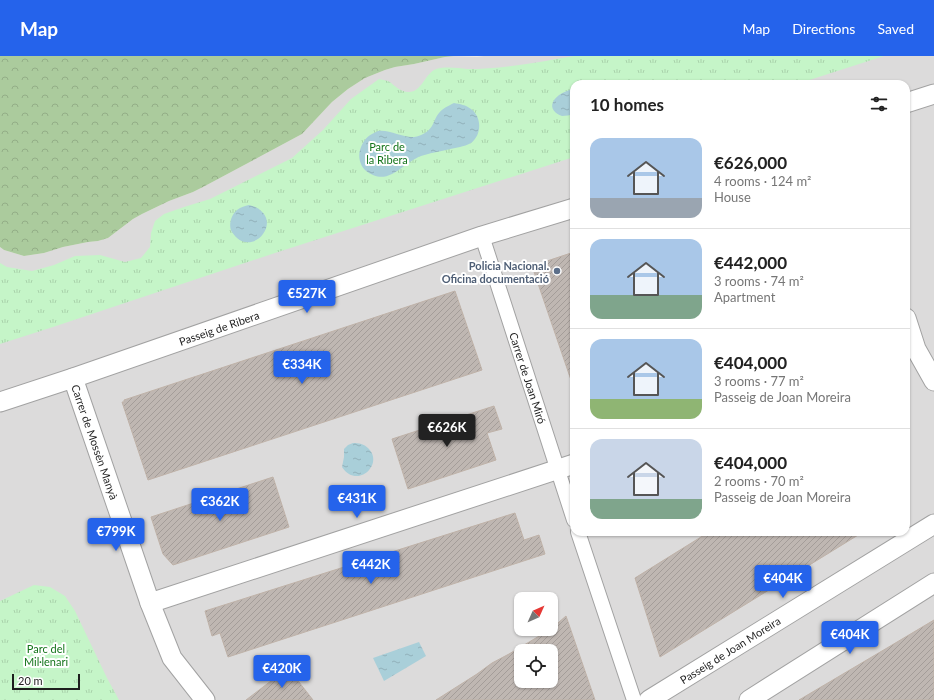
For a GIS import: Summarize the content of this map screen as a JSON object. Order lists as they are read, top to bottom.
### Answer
{
  "streets": {
    "street": [
      "Passeig de Ribera",
      "Carrer de Joan Miró",
      "Carrer de Mossèn Manyà",
      "Passeig de Joan Moreira"
    ]
  },
  "crossings": [
    ["Passeig de Ribera", "Carrer de Joan Miró"],
    ["Passeig de Ribera", "Carrer de Mossèn Manyà"]
  ],
  "parks": ["Parc de la Ribera", "Parc del Mil·lenari"],
  "places": ["Policia Nacional. Oficina documentació"],
  "scale_bar": "20 m",
  "north": "top right",
  "page": {
    "header": "Map",
    "nav": ["Map", "Directions", "Saved"],
    "heading": "10 homes",
    "list": [
      {
        "name": "€626,000",
        "note": "4 rooms · 124 m² · House"
      },
      {
        "name": "€442,000",
        "note": "3 rooms · 74 m² · Apartment"
      },
      {
        "name": "€404,000",
        "note": "3 rooms · 77 m² · Passeig de Joan Moreira"
      },
      {
        "name": "€404,000",
        "note": "2 rooms · 70 m² · Passeig de Joan Moreira"
      }
    ],
    "price": [
      "€527K",
      "€334K",
      "€626K",
      "€431K",
      "€362K",
      "€799K",
      "€442K",
      "€404K",
      "€404K",
      "€420K"
    ],
    "scale": "20 m"
  }
}
